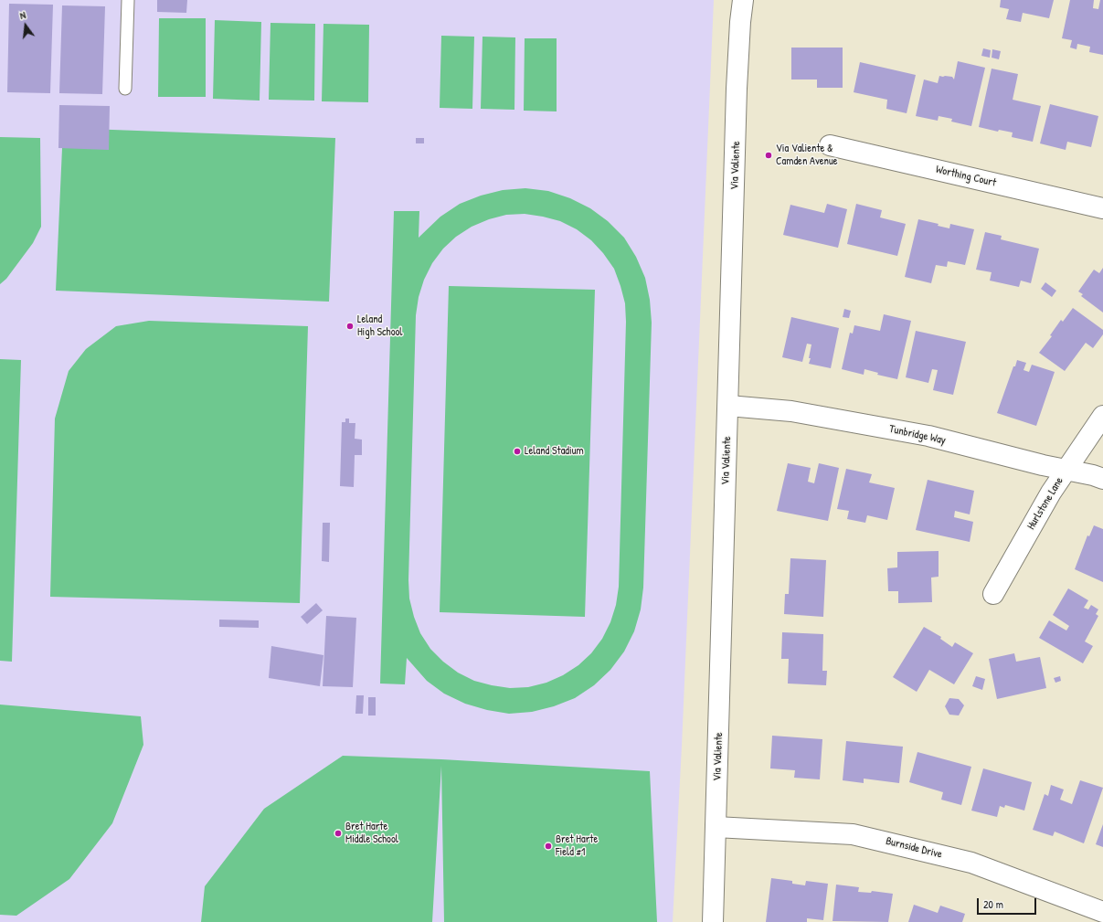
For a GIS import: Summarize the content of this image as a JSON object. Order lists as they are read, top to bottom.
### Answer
{
  "streets": {
    "street": [
      "Via Valiente",
      "Worthing Court",
      "Tunbridge Way",
      "Hurlstone Lane",
      "Burnside Drive"
    ]
  },
  "crossings": [
    ["Via Valiente", "Tunbridge Way"],
    ["Via Valiente", "Burnside Drive"],
    ["Tunbridge Way", "Hurlstone Lane"]
  ],
  "places": [
    "Via Valiente & Camden Avenue",
    "Leland High School",
    "Leland Stadium",
    "Bret Harte Middle School",
    "Bret Harte Field #1"
  ],
  "scale_bar": "20 m",
  "north": "top"
}
